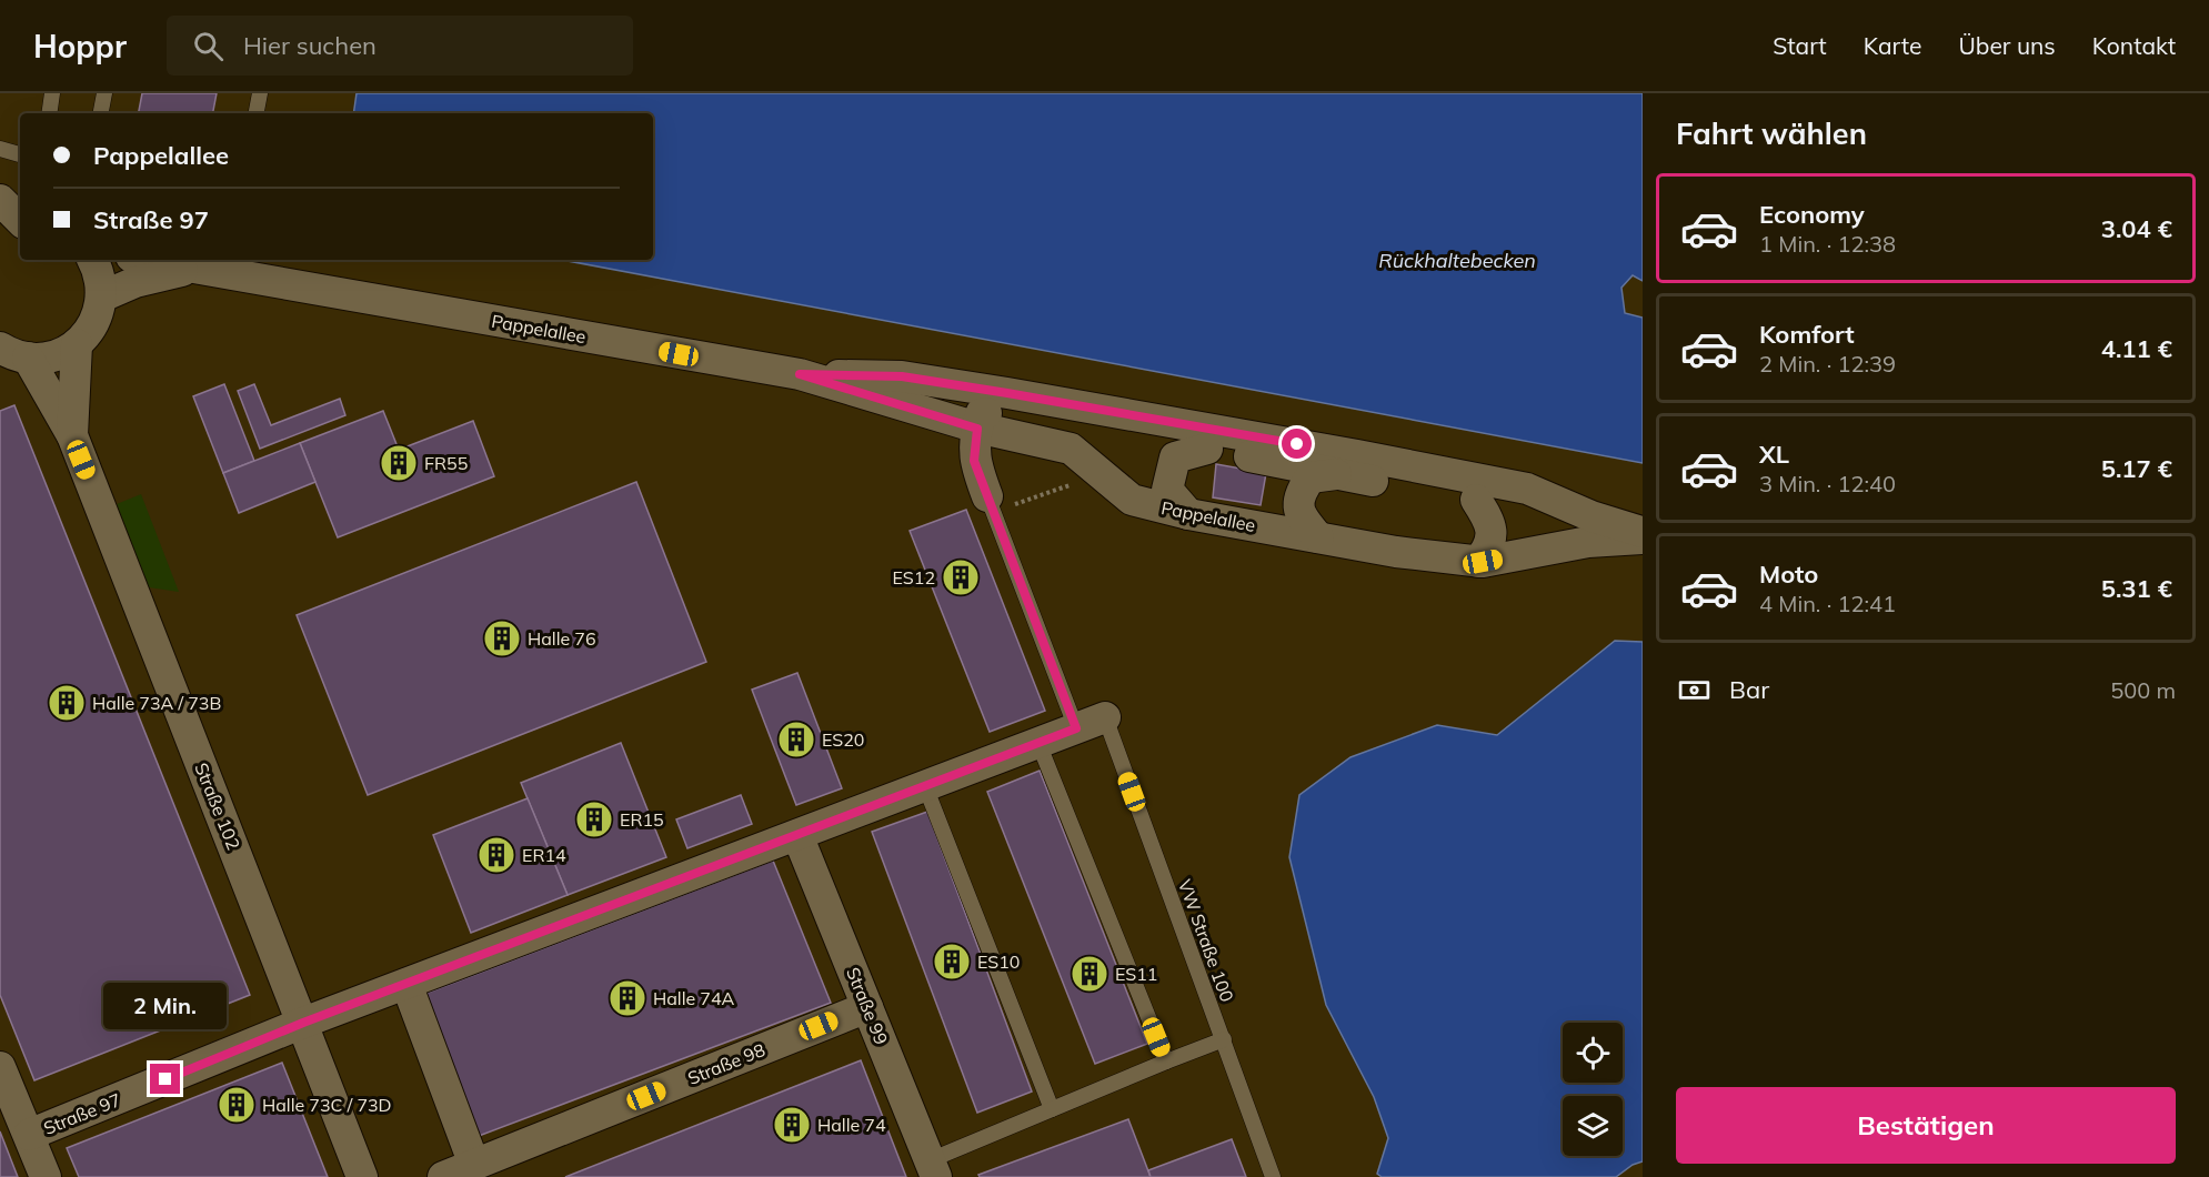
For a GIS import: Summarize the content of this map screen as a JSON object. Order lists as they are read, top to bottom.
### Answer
{
  "streets": {
    "street": [
      "Pappelallee",
      "Straße 102",
      "Straße 99",
      "Straße 98",
      "Straße 97"
    ],
    "lane": ["VW Straße 100"]
  },
  "crossings": [
    ["Straße 102", "Straße 97"],
    ["VW Straße 100", "Straße 97"],
    ["Straße 99", "Straße 98"],
    ["Straße 99", "Straße 97"]
  ],
  "water": ["Rückhaltebecken"],
  "places": {
    "building": [
      "FR55",
      "ES12",
      "Halle 76",
      "Halle 73A / 73B",
      "ES20",
      "ER15",
      "ER14",
      "ES10",
      "ES11",
      "Halle 74A",
      "Halle 73C / 73D",
      "Halle 74"
    ]
  },
  "page": {
    "header": "Hoppr",
    "search": "Hier suchen",
    "nav": [
      "Start",
      "Karte",
      "Über uns",
      "Kontakt"
    ],
    "heading": "Fahrt wählen",
    "banner": ["Pappelallee", "Straße 97"],
    "list": [
      {
        "name": "Economy",
        "note": "1 Min. · 12:38",
        "value": "3.04 €"
      },
      {
        "name": "Komfort",
        "note": "2 Min. · 12:39",
        "value": "4.11 €"
      },
      {
        "name": "XL",
        "note": "3 Min. · 12:40",
        "value": "5.17 €"
      },
      {
        "name": "Moto",
        "note": "4 Min. · 12:41",
        "value": "5.31 €"
      }
    ],
    "pay": ["Bar", "500 m"],
    "bubble": "2 Min.",
    "buttons": "Bestätigen"
  }
}
